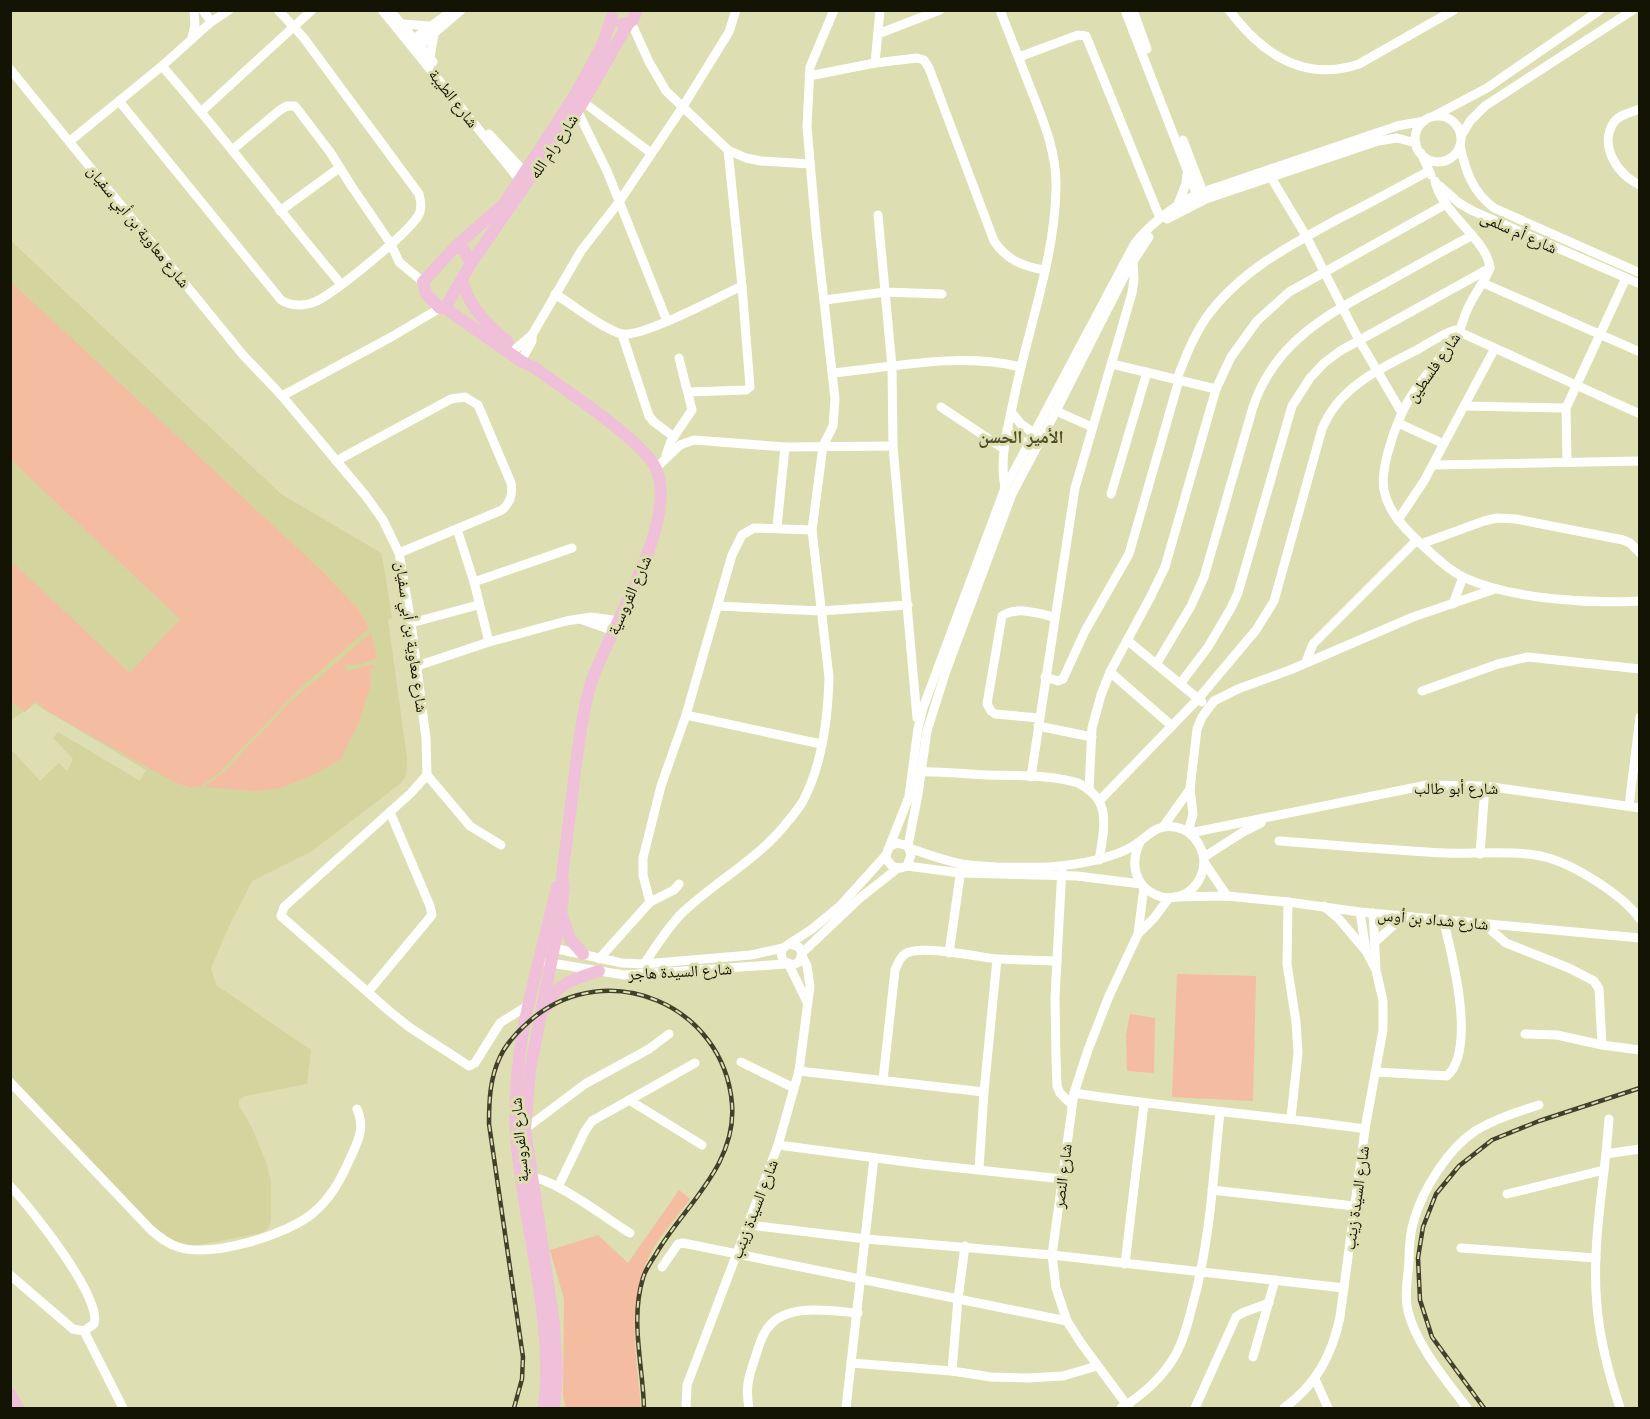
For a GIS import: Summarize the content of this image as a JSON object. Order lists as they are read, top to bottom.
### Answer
{
  "streets": {
    "main road": ["شارع رام الله", "شارع الفروسية"],
    "street": [
      "شارع الطيبة",
      "شارع معاوية بن أبي سفيان",
      "شارع أم سلمى",
      "شارع فلسطين",
      "شارع أبو طالب",
      "شارع شداد بن أوس",
      "شارع السيدة هاجر",
      "شارع النصر",
      "شارع السيدة زينب"
    ]
  },
  "crossings": [
    ["شارع الطيبة", "شارع رام الله"],
    ["شارع الفروسية", "شارع السيدة هاجر"],
    ["شارع أبو طالب", "شارع شداد بن أوس"],
    ["شارع أبو طالب", "شارع النصر"],
    ["شارع شداد بن أوس", "شارع النصر"],
    ["شارع شداد بن أوس", "شارع السيدة زينب"],
    ["شارع السيدة هاجر", "شارع السيدة زينب"]
  ],
  "districts": ["الأمير الحسن"]
}
